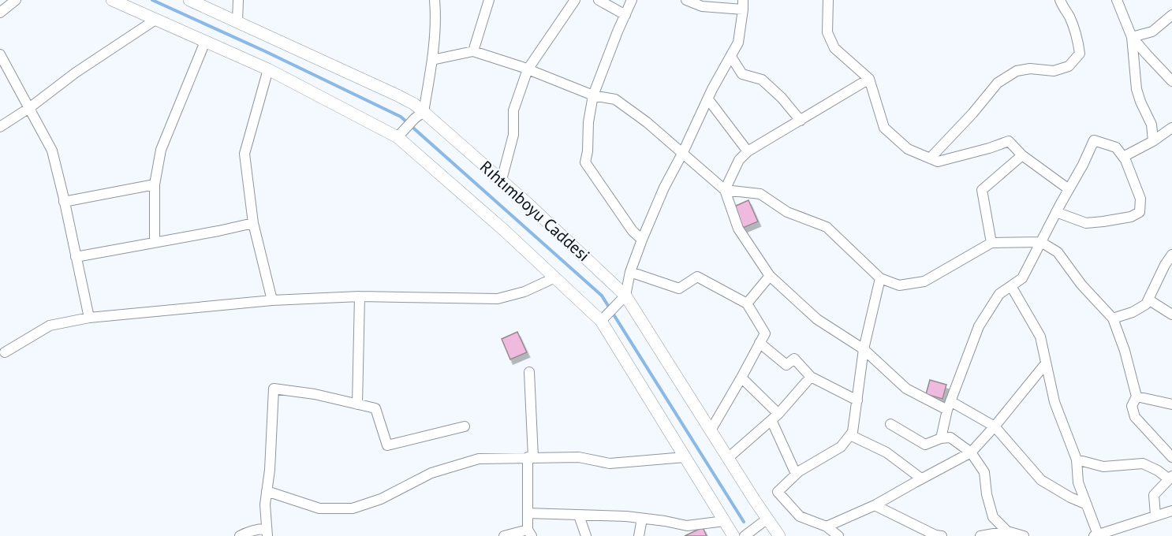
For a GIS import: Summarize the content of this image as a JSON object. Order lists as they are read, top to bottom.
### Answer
{
  "streets": {
    "street": ["Rıhtımboyu Caddesi"]
  }
}
